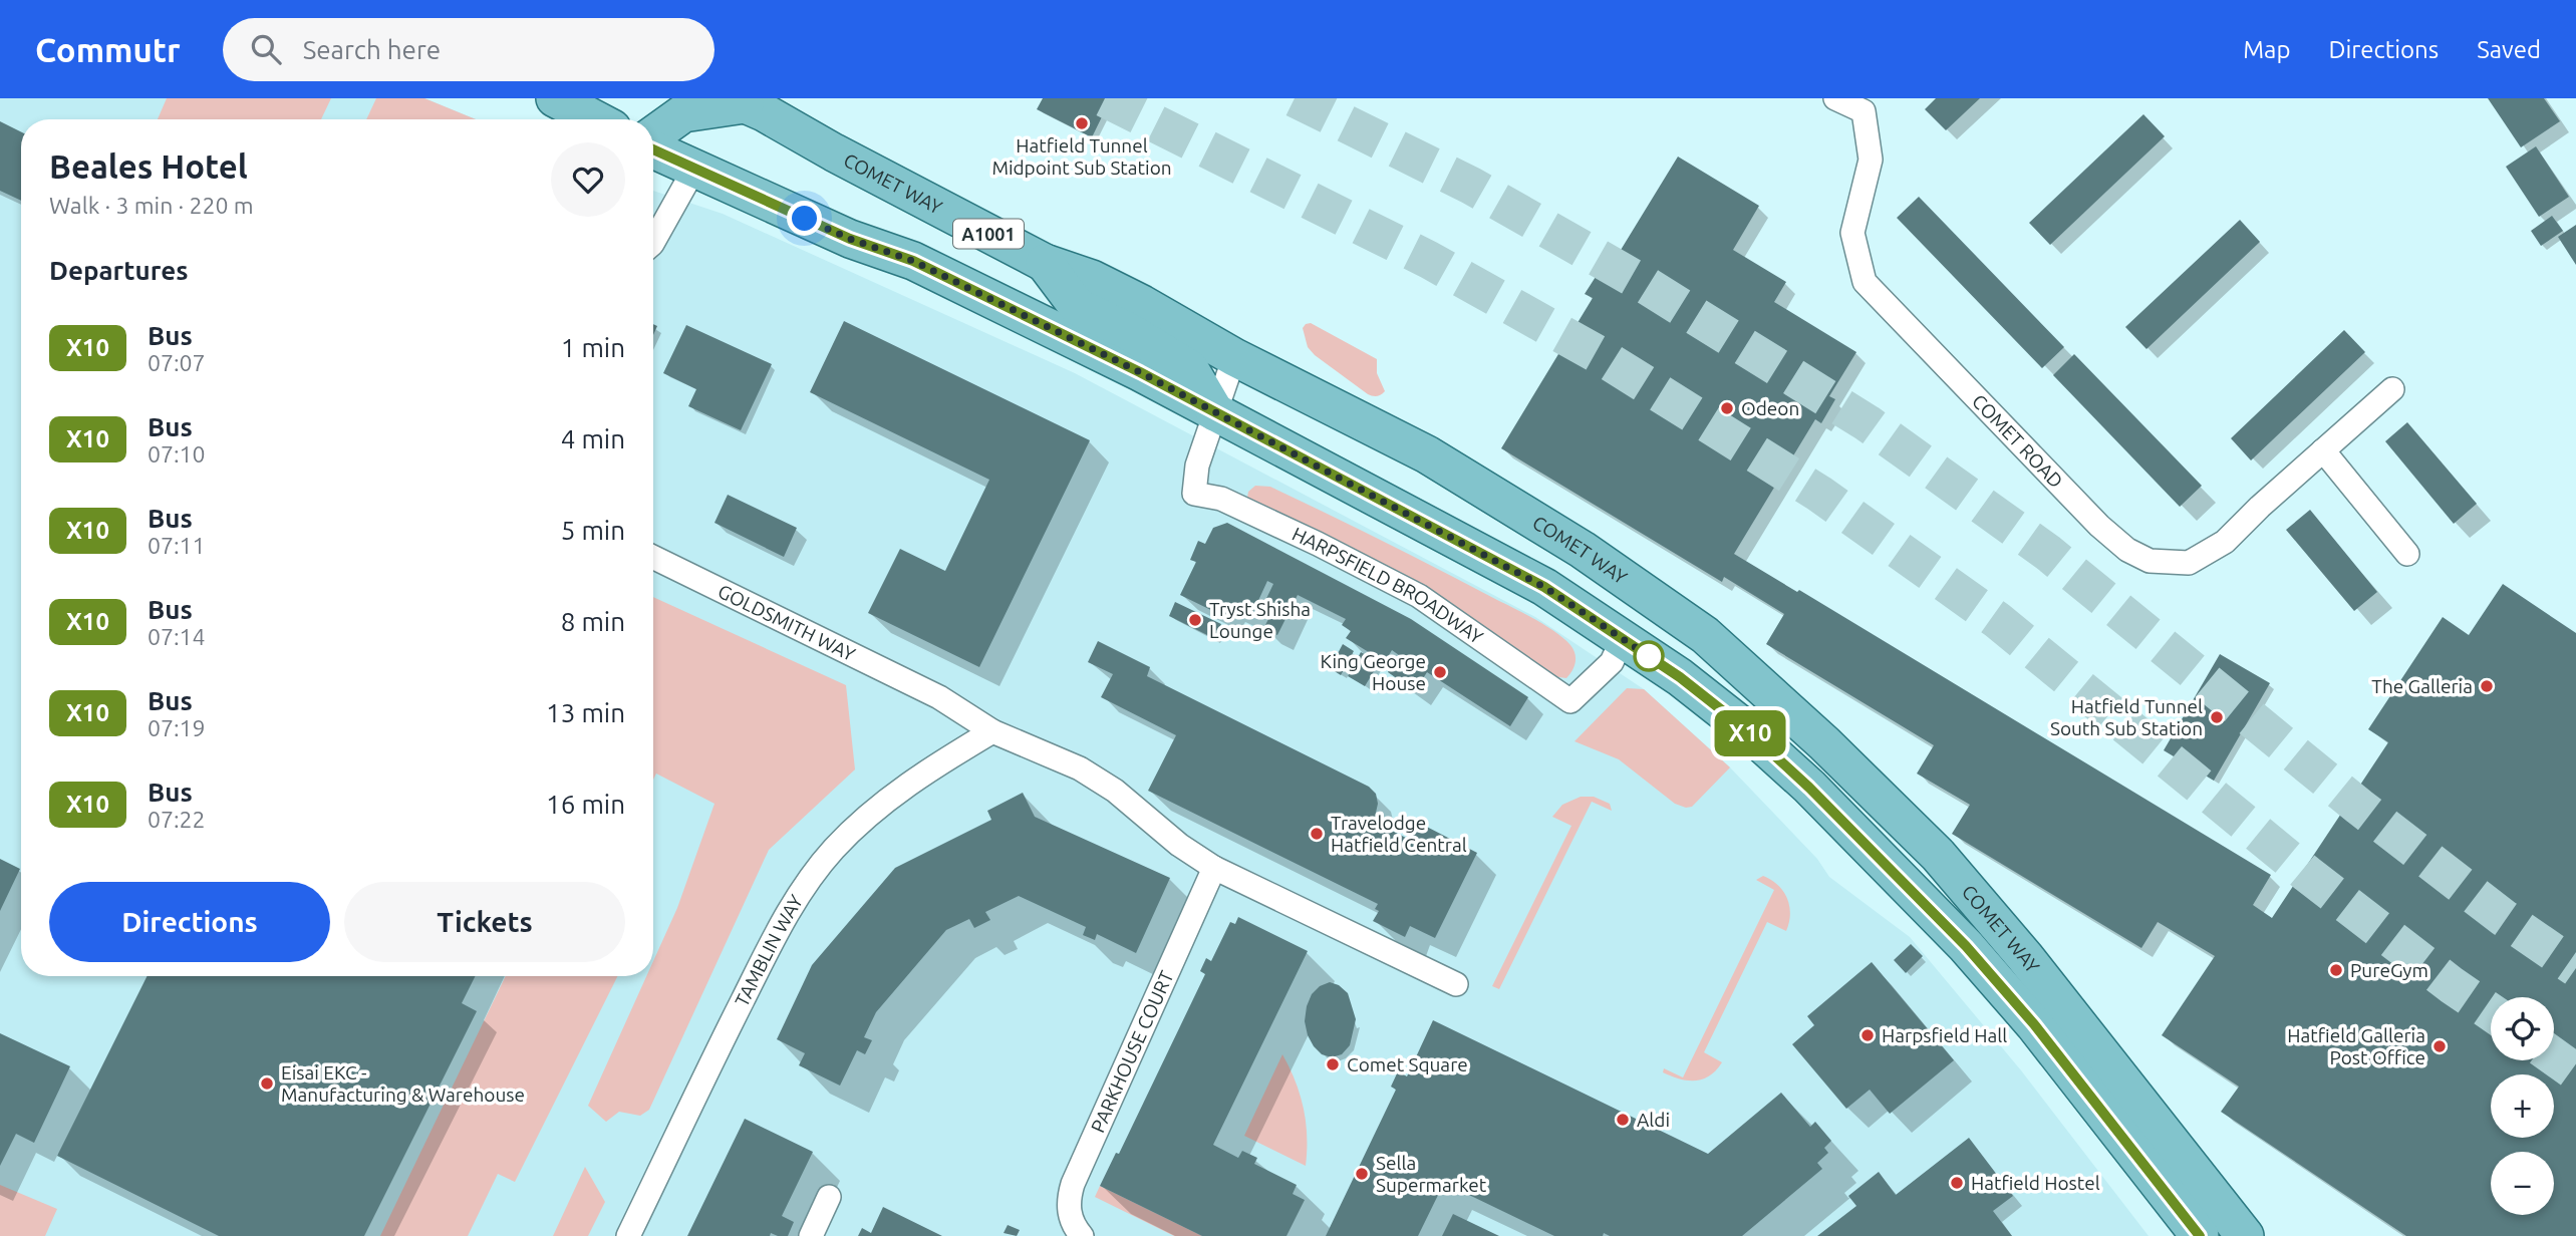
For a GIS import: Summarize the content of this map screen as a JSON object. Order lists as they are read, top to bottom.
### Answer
{
  "streets": {
    "main road": ["COMET WAY", "A1001"],
    "street": [
      "COMET ROAD",
      "HARPSFIELD BROADWAY",
      "GOLDSMITH WAY",
      "TAMBLIN WAY",
      "PARKHOUSE COURT"
    ]
  },
  "crossings": [
    ["COMET WAY", "A1001"],
    ["COMET WAY", "HARPSFIELD BROADWAY"],
    ["A1001", "HARPSFIELD BROADWAY"],
    ["GOLDSMITH WAY", "TAMBLIN WAY"],
    ["GOLDSMITH WAY", "PARKHOUSE COURT"]
  ],
  "places": [
    "Hatfield Tunnel Midpoint Sub Station",
    "Odeon",
    "Tryst Shisha Lounge",
    "King George House",
    "The Galleria",
    "Hatfield Tunnel South Sub Station",
    "Travelodge Hatfield Central",
    "PureGym",
    "Harpsfield Hall",
    "Hatfield Galleria Post Office",
    "Comet Square",
    "Eisai EKC - Manufacturing & Warehouse",
    "Aldi",
    "Sella Supermarket",
    "Hatfield Hostel"
  ],
  "lines": ["bus line X10"],
  "page": {
    "header": "Commutr",
    "search": "Search here",
    "nav": ["Map", "Directions", "Saved"],
    "on_map": "X10",
    "heading": [
      ["Beales Hotel", "Walk · 3 min · 220 m"],
      "Departures"
    ],
    "list": [
      {
        "mark": "X10",
        "name": "Bus",
        "note": "07:07",
        "value": "1 min"
      },
      {
        "mark": "X10",
        "name": "Bus",
        "note": "07:10",
        "value": "4 min"
      },
      {
        "mark": "X10",
        "name": "Bus",
        "note": "07:11",
        "value": "5 min"
      },
      {
        "mark": "X10",
        "name": "Bus",
        "note": "07:14",
        "value": "8 min"
      },
      {
        "mark": "X10",
        "name": "Bus",
        "note": "07:19",
        "value": "13 min"
      },
      {
        "mark": "X10",
        "name": "Bus",
        "note": "07:22",
        "value": "16 min"
      }
    ],
    "buttons": ["Directions", "Tickets"],
    "map_buttons": ["+", "−"]
  }
}
